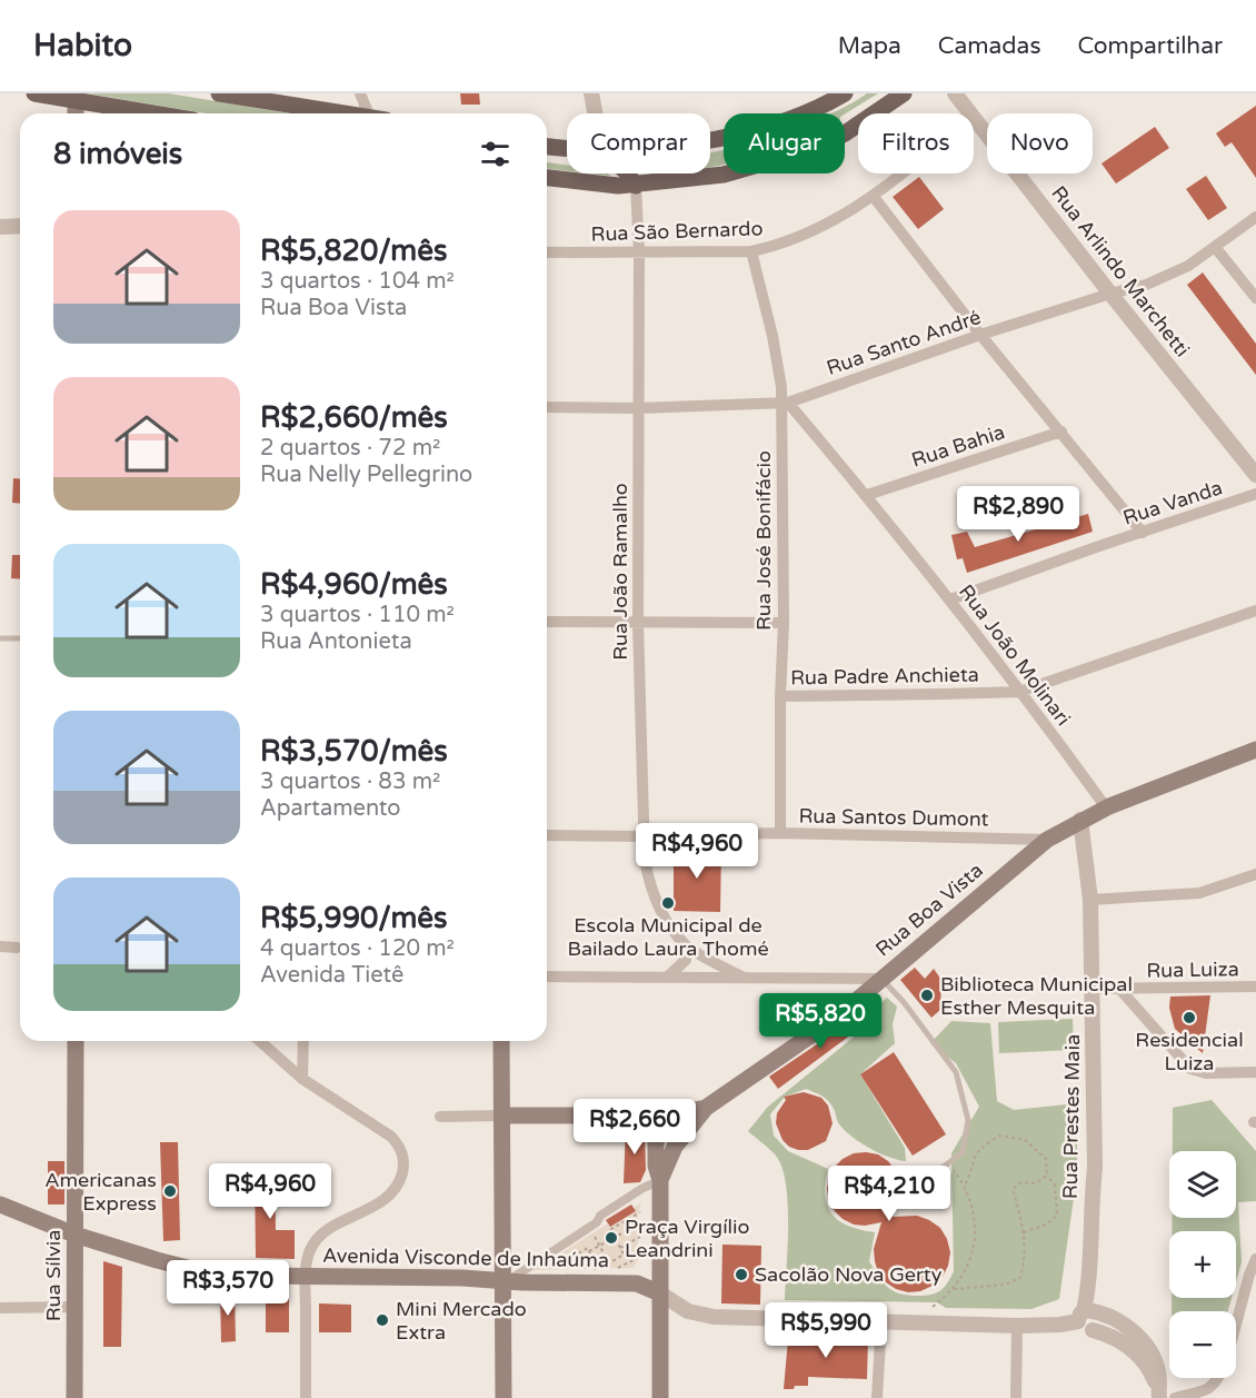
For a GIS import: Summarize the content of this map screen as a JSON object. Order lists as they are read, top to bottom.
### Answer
{
  "streets": {
    "main road": ["Rua Boa Vista", "Avenida Visconde de Inhaúma", "Rua Sílvia"],
    "street": [
      "Rua São Bernardo",
      "Rua Arlindo Marchetti",
      "Rua Santo André",
      "Rua Bahia",
      "Rua Vanda",
      "Rua José Bonifácio",
      "Rua João Ramalho",
      "Rua João Molinari",
      "Rua Padre Anchieta",
      "Rua Santos Dumont",
      "Rua Luiza",
      "Rua Prestes Maia"
    ]
  },
  "crossings": [
    ["Rua São Bernardo", "Rua José Bonifácio"],
    ["Rua São Bernardo", "Rua João Ramalho"],
    ["Rua Arlindo Marchetti", "Rua Santo André"],
    ["Rua Santo André", "Rua José Bonifácio"],
    ["Rua Santo André", "Rua João Ramalho"],
    ["Rua Santo André", "Rua João Molinari"],
    ["Rua Bahia", "Rua João Molinari"],
    ["Rua Vanda", "Rua João Molinari"],
    ["Rua José Bonifácio", "Rua João Molinari"],
    ["Rua José Bonifácio", "Rua Padre Anchieta"],
    ["Rua José Bonifácio", "Rua Santos Dumont"],
    ["Rua João Ramalho", "Rua Santos Dumont"],
    ["Rua João Molinari", "Rua Padre Anchieta"],
    ["Rua João Molinari", "Rua Boa Vista"],
    ["Rua Santos Dumont", "Rua Boa Vista"],
    ["Rua Boa Vista", "Rua Prestes Maia"],
    ["Rua Luiza", "Rua Prestes Maia"],
    ["Avenida Visconde de Inhaúma", "Rua Sílvia"]
  ],
  "places": [
    "Escola Municipal de Bailado Laura Thomé",
    "Biblioteca Municipal Esther Mesquita",
    "Residencial Luiza",
    "Americanas Express",
    "Praça Virgílio Leandrini",
    "Sacolão Nova Gerty",
    "Mini Mercado Extra"
  ],
  "page": {
    "header": "Habito",
    "nav": ["Mapa", "Camadas", "Compartilhar"],
    "chip": [
      "Comprar",
      "Alugar",
      "Filtros",
      "Novo"
    ],
    "heading": "8 imóveis",
    "list": [
      {
        "name": "R$5,820/mês",
        "note": "3 quartos · 104 m² · Rua Boa Vista"
      },
      {
        "name": "R$2,660/mês",
        "note": "2 quartos · 72 m² · Rua Nelly Pellegrino"
      },
      {
        "name": "R$4,960/mês",
        "note": "3 quartos · 110 m² · Rua Antonieta"
      },
      {
        "name": "R$3,570/mês",
        "note": "3 quartos · 83 m² · Apartamento"
      },
      {
        "name": "R$5,990/mês",
        "note": "4 quartos · 120 m² · Avenida Tietê"
      }
    ],
    "price": [
      "R$2,890",
      "R$4,960",
      "R$5,820",
      "R$2,660",
      "R$4,960",
      "R$4,210",
      "R$3,570",
      "R$5,990"
    ],
    "map_buttons": ["+", "−"]
  }
}
